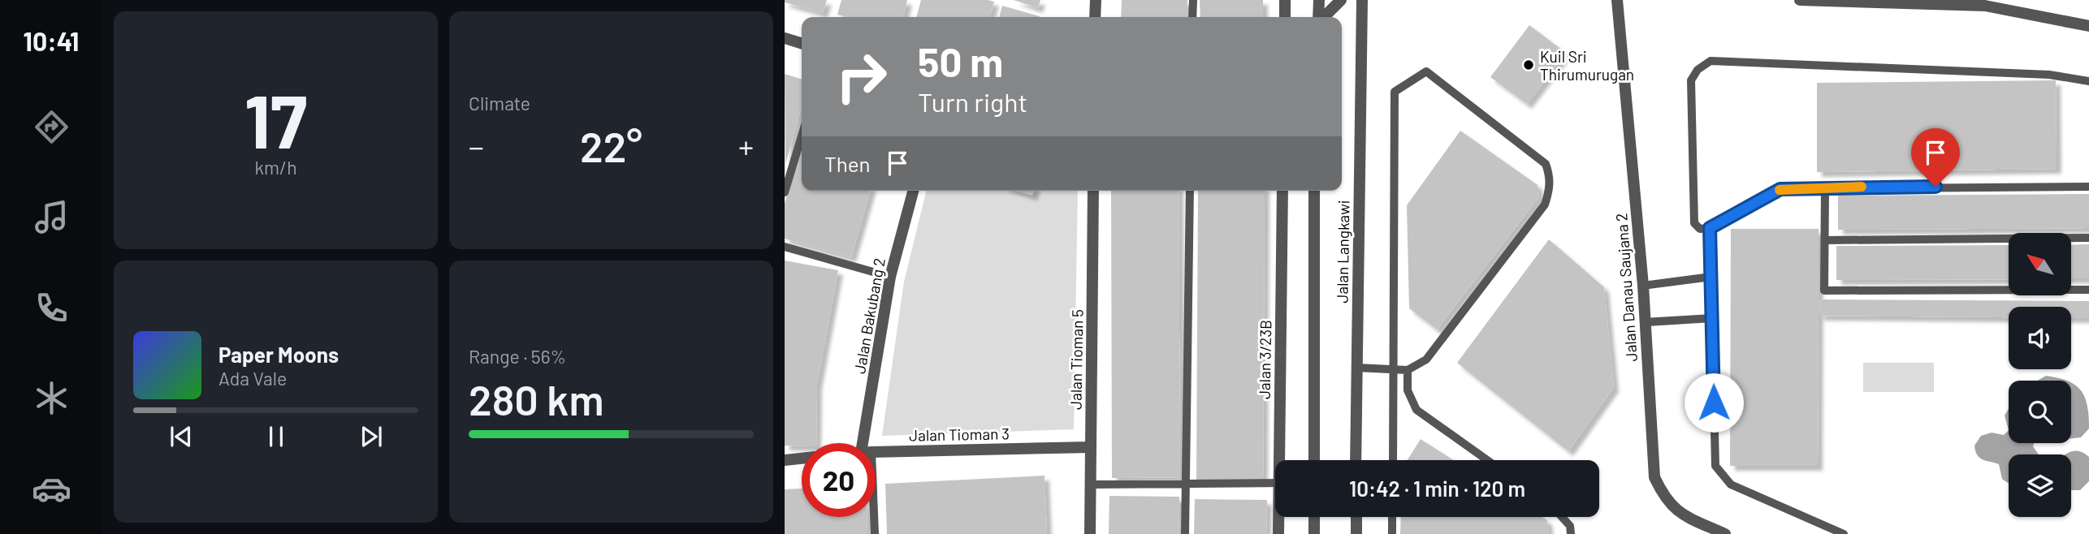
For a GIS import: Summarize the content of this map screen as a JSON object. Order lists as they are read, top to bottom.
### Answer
{
  "streets": {
    "street": [
      "Jalan Langkawi",
      "Jalan Danau Saujana 2",
      "Jalan Bakubang 2",
      "Jalan Tioman 5",
      "Jalan 3/23B",
      "Jalan Tioman 3"
    ]
  },
  "crossings": [
    ["Jalan Tioman 5", "Jalan Tioman 3"]
  ],
  "places": ["Kuil Sri Thirumurugan"],
  "north": "top left",
  "page": {
    "tabs": "10:41",
    "tile": [
      ["17", "km/h"],
      "Climate",
      ["Range · 56%", "280 km"]
    ],
    "turn": ["50 m", "Turn right"],
    "heat": ["−", "22°", "+"],
    "then": "Then",
    "song": ["Paper Moons", "Ada Vale"],
    "limit": "20",
    "trip": "10:42 · 1 min · 120 m"
  }
}
